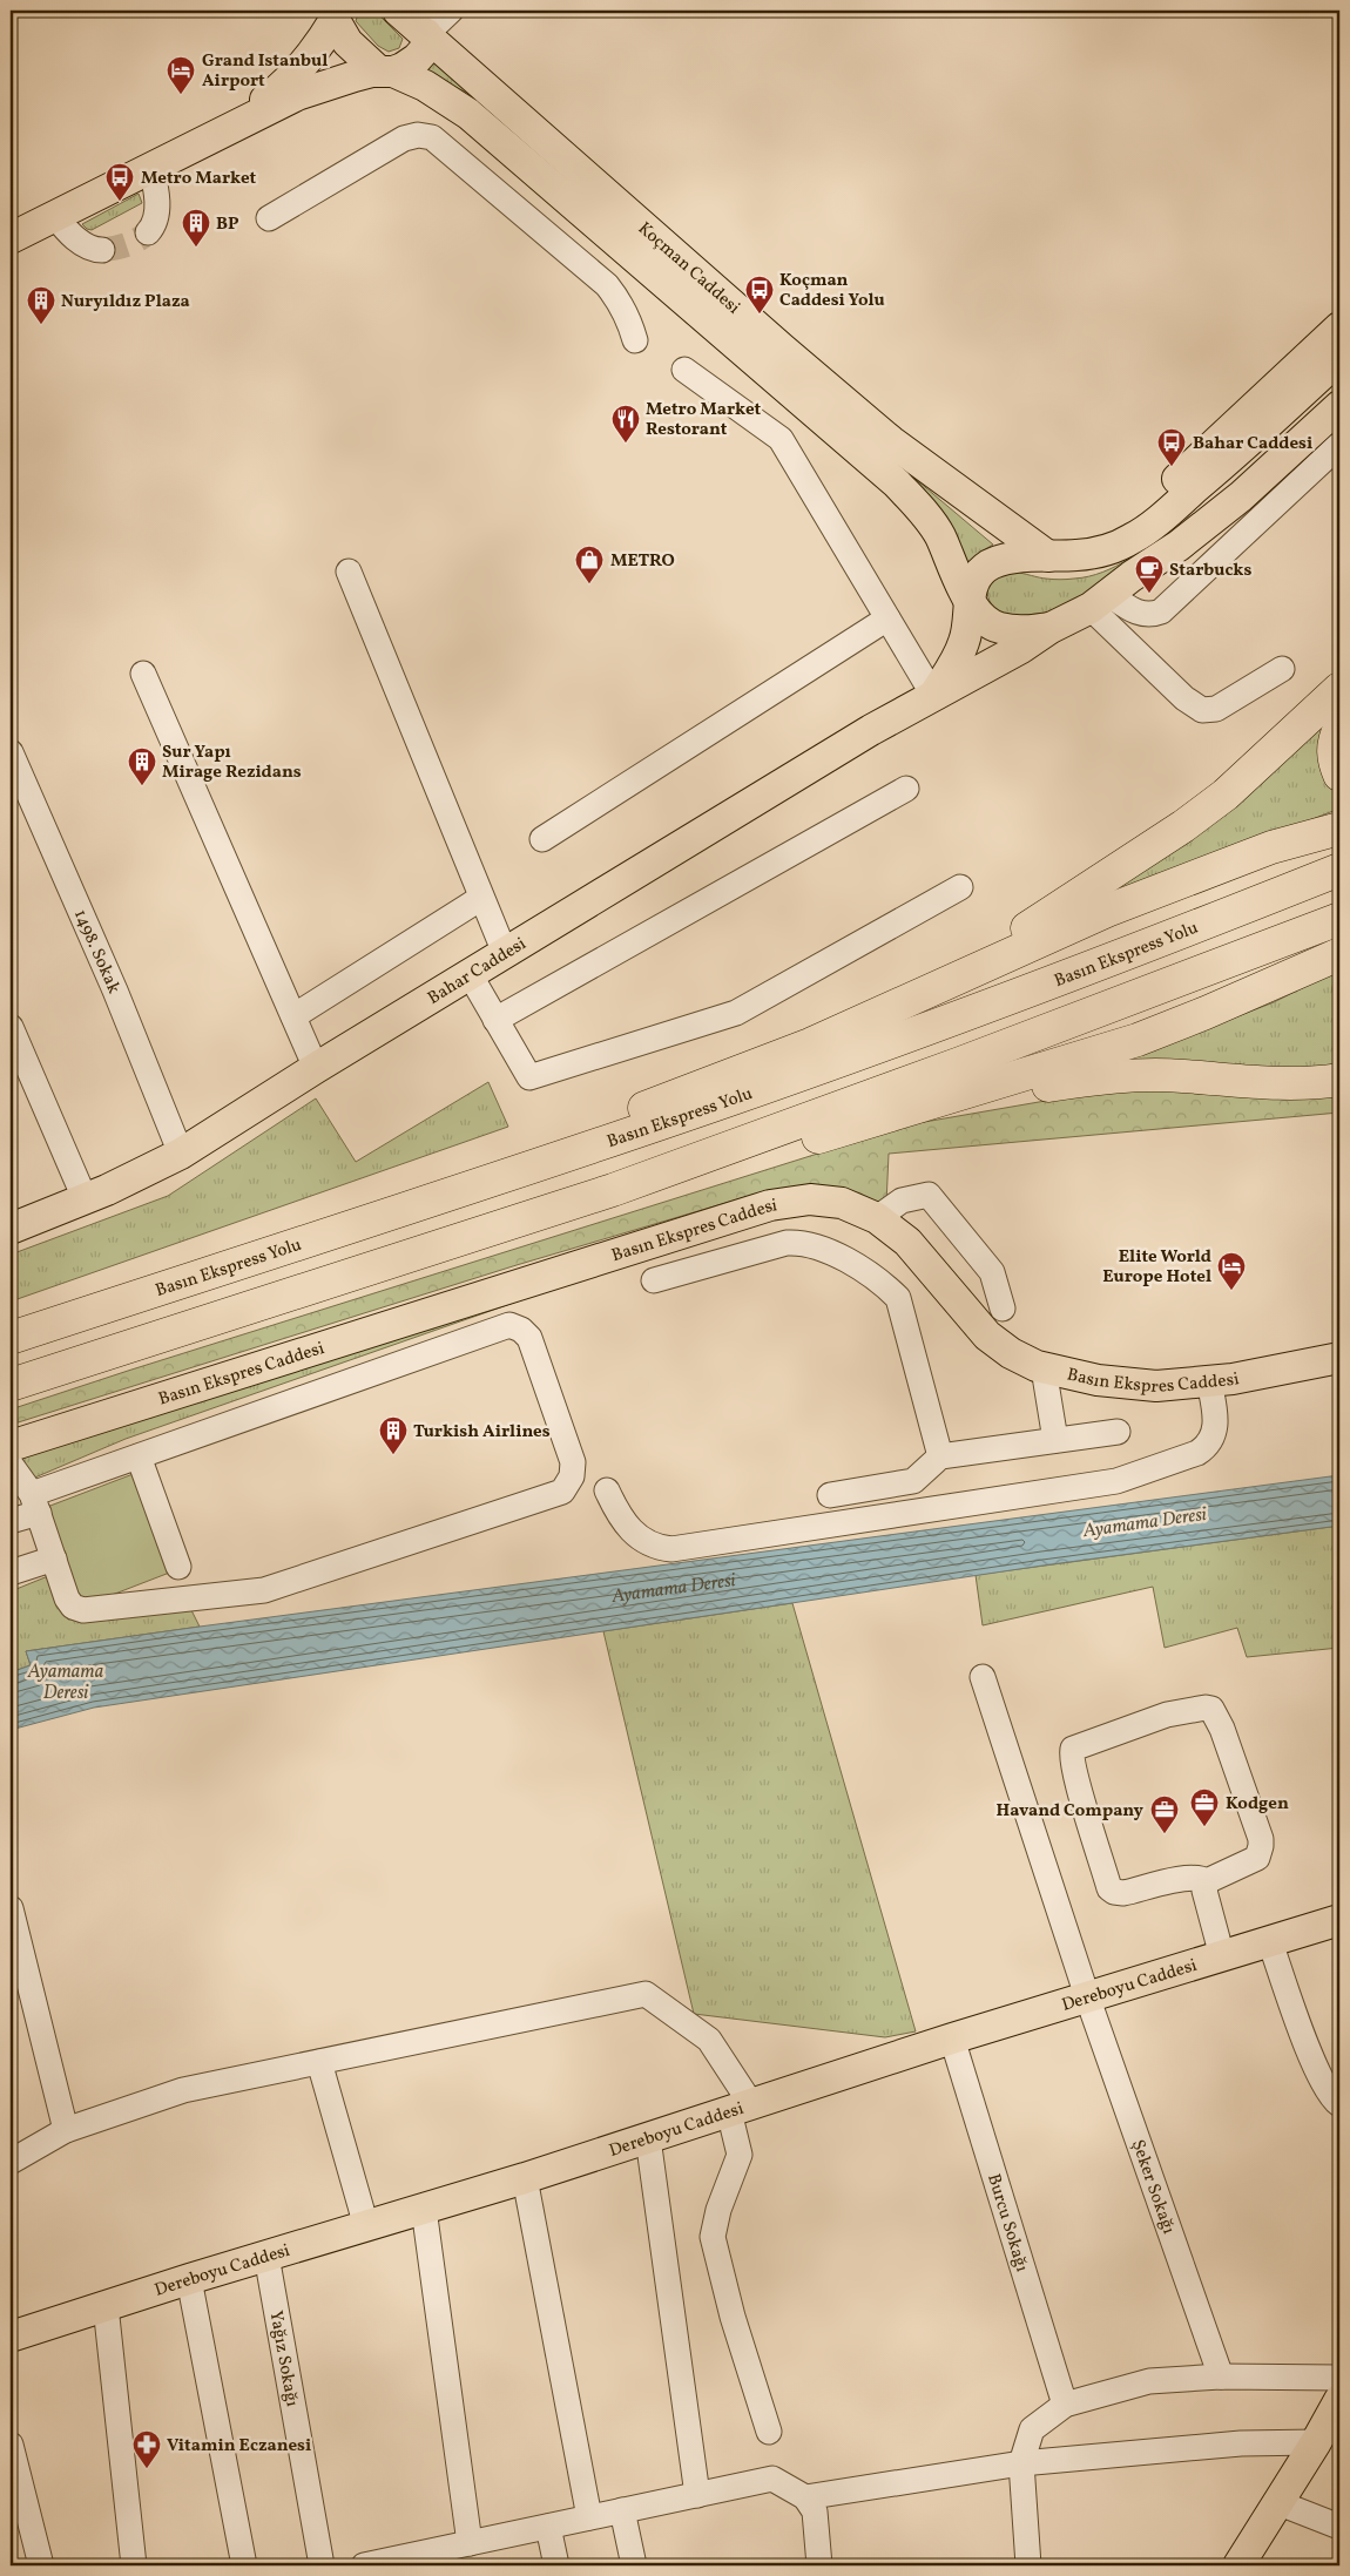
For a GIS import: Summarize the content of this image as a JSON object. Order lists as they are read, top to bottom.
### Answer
{
  "streets": {
    "highway": ["Basın Ekspress Yolu"],
    "main road": [
      "Koçman Caddesi",
      "Bahar Caddesi",
      "Basın Ekspres Caddesi",
      "Dereboyu Caddesi"
    ],
    "street": [
      "1498. Sokak",
      "Şeker Sokağı",
      "Burcu Sokağı",
      "Yağız Sokağı"
    ]
  },
  "crossings": [
    ["1498. Sokak", "Bahar Caddesi"],
    ["Dereboyu Caddesi", "Şeker Sokağı"],
    ["Dereboyu Caddesi", "Burcu Sokağı"],
    ["Dereboyu Caddesi", "Yağız Sokağı"]
  ],
  "water": ["Ayamama Deresi"],
  "places": {
    "hotel": ["Grand Istanbul Airport", "Elite World Europe Hotel"],
    "bus stop": ["Metro Market", "Koçman Caddesi Yolu", "Bahar Caddesi"],
    "building": [
      "BP",
      "Nuryıldız Plaza",
      "Sur Yapı Mirage Rezidans",
      "Turkish Airlines"
    ],
    "restaurant": ["Metro Market Restorant"],
    "shop": ["METRO"],
    "cafe": ["Starbucks"],
    "office": ["Kodgen", "Havand Company"],
    "pharmacy": ["Vitamin Eczanesi"]
  }
}
